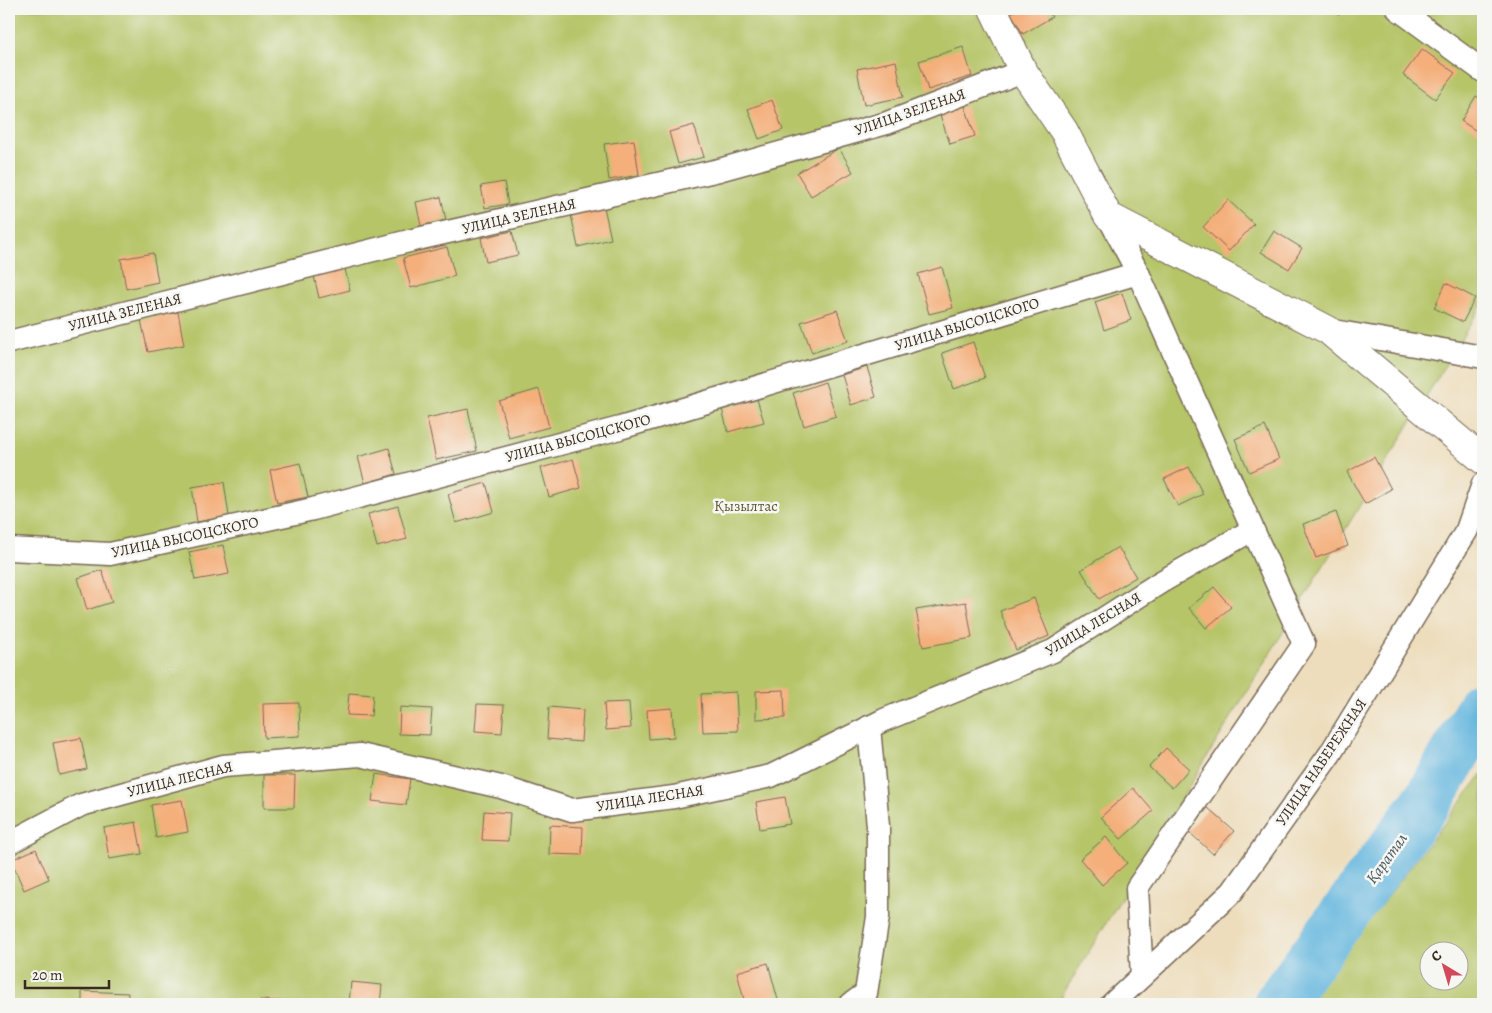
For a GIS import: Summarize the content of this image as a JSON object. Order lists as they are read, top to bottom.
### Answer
{
  "streets": {
    "street": [
      "УЛИЦА ЗЕЛЕНАЯ",
      "УЛИЦА ВЫСОЦСКОГО",
      "УЛИЦА ЛЕСНАЯ",
      "УЛИЦА НАБЕРЕЖНАЯ"
    ]
  },
  "water": ["Қаратал"],
  "parks": ["Қызылтас"],
  "scale_bar": "20 m",
  "north": "top left"
}
